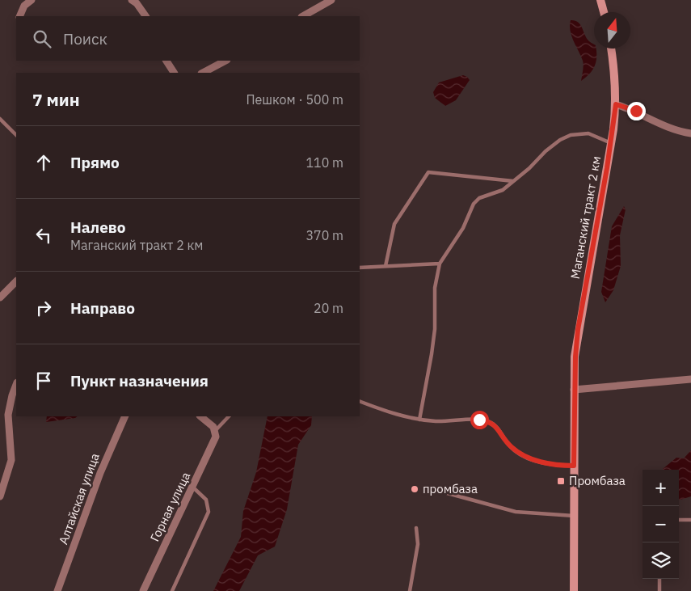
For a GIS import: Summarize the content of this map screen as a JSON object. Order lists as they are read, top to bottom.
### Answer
{
  "streets": {
    "main road": ["Маганский тракт 2 км"],
    "street": ["Алтайская улица", "Горная улица"]
  },
  "places": {
    "transit": ["Промбаза"],
    "other": ["промбаза"]
  },
  "north": "top",
  "page": {
    "search": "Поиск",
    "heading": ["7 мин", "Пешком · 500 m"],
    "list": [
      ["Прямо", "110 m"],
      ["Налево", "Маганский тракт 2 км", "370 m"],
      ["Направо", "20 m"],
      "Пункт назначения"
    ],
    "map_buttons": ["+", "−"]
  }
}
